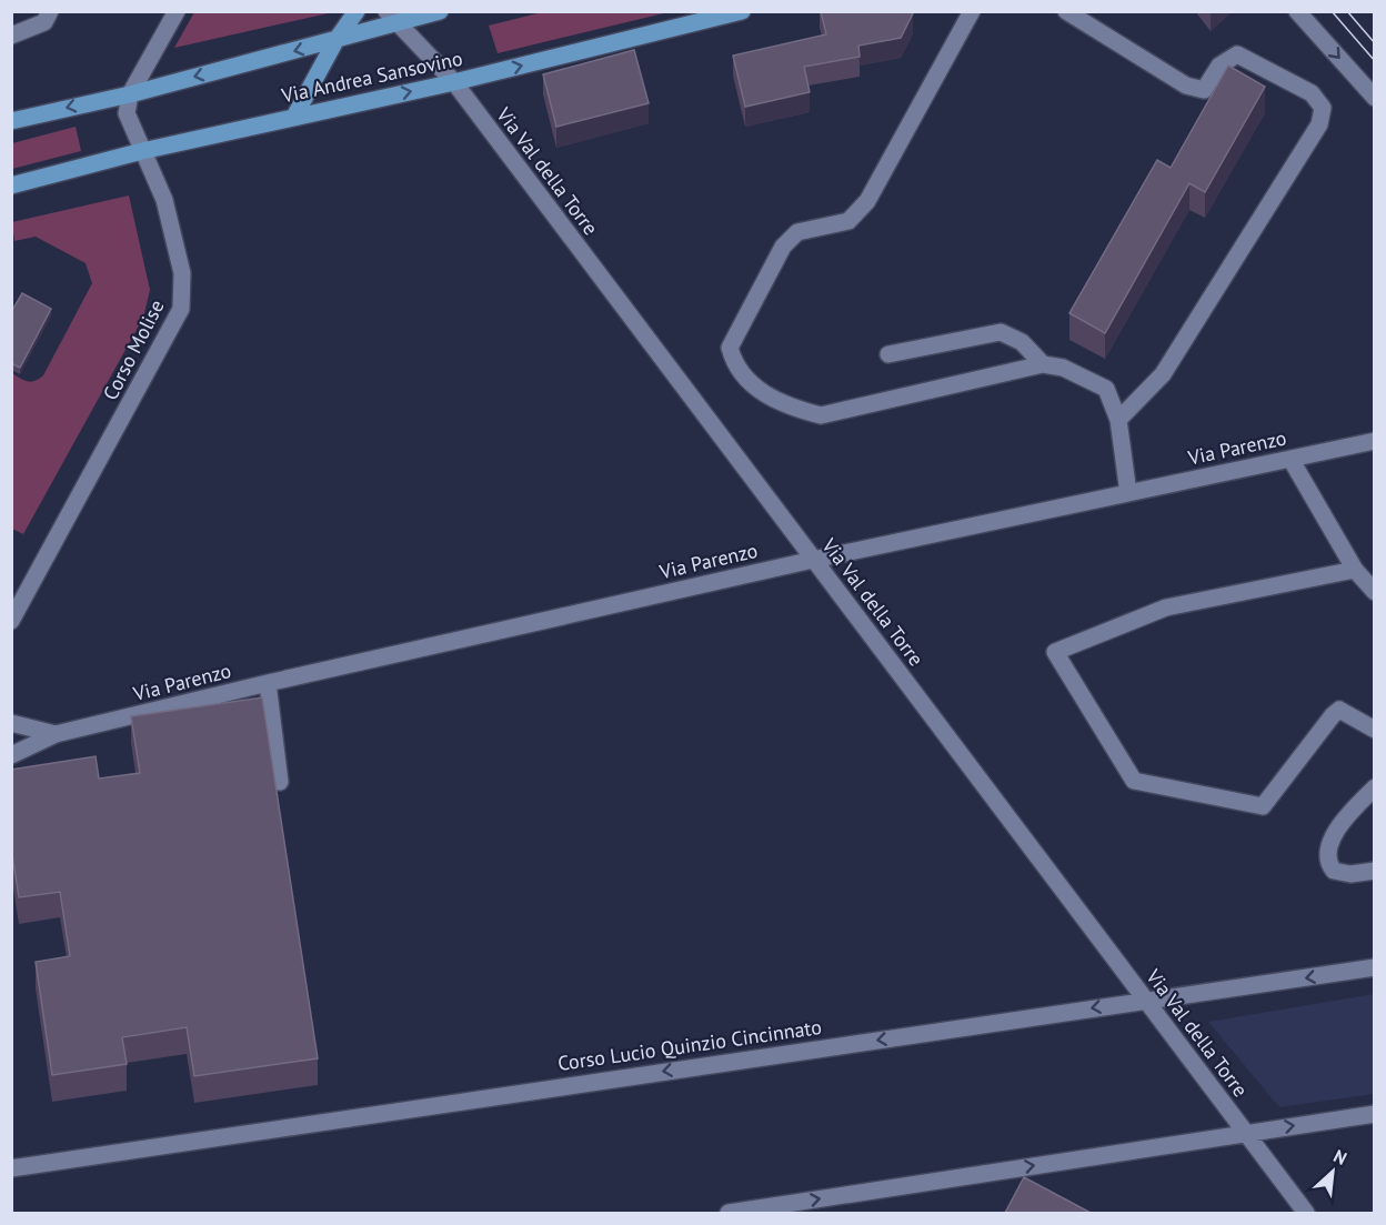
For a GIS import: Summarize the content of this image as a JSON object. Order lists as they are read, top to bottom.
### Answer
{
  "streets": {
    "main road": ["Via Andrea Sansovino"],
    "street": [
      "Via Val della Torre",
      "Corso Molise",
      "Via Parenzo",
      "Corso Lucio Quinzio Cincinnato"
    ]
  },
  "crossings": [
    ["Via Andrea Sansovino", "Via Val della Torre"],
    ["Via Andrea Sansovino", "Corso Molise"],
    ["Via Val della Torre", "Via Parenzo"],
    ["Via Val della Torre", "Corso Lucio Quinzio Cincinnato"]
  ],
  "north": "top right"
}
